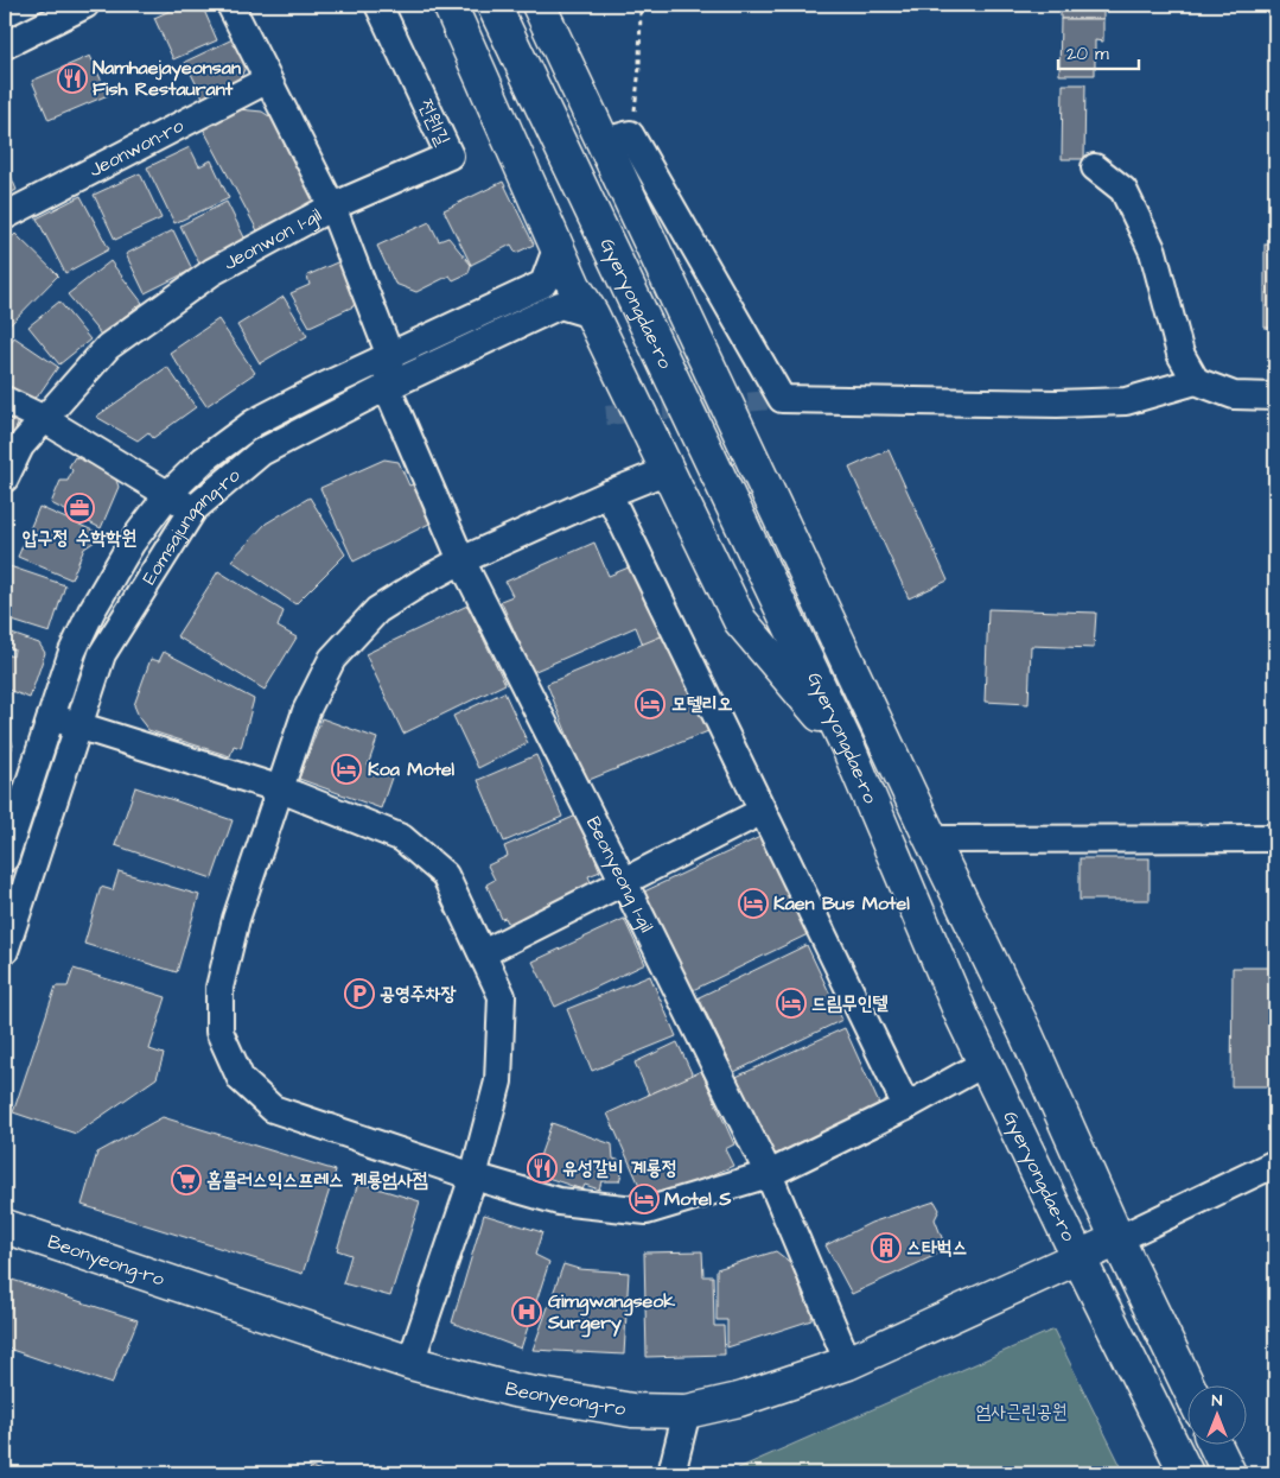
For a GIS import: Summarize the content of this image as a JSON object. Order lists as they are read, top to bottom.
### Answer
{
  "streets": {
    "street": [
      "전원1길",
      "Jeonwon-ro",
      "Jeonwon 1-gil",
      "Gyeryongdae-ro",
      "Eomsajungang-ro",
      "Beonyeong 1-gil",
      "Beonyeong-ro"
    ]
  },
  "crossings": [
    ["전원1길", "Jeonwon 1-gil"],
    ["Jeonwon-ro", "Jeonwon 1-gil"],
    ["Gyeryongdae-ro", "Beonyeong-ro"],
    ["Eomsajungang-ro", "Beonyeong 1-gil"],
    ["Beonyeong 1-gil", "Beonyeong-ro"]
  ],
  "parks": ["엄사근린공원"],
  "places": {
    "restaurant": ["Namhaejayeonsan Fish Restaurant", "유성갈비 계룡정"],
    "office": ["압구정 수학학원"],
    "hotel": [
      "모텔리오",
      "Koa Motel",
      "Kaen Bus Motel",
      "드림무인텔",
      "Motel S"
    ],
    "parking": ["공영주차장"],
    "supermarket": ["홈플러스익스프레스 계룡엄사점"],
    "building": ["스타벅스"],
    "hospital": ["Gimgwangseok Surgery"]
  },
  "scale_bar": "20 m",
  "north": "top"
}
